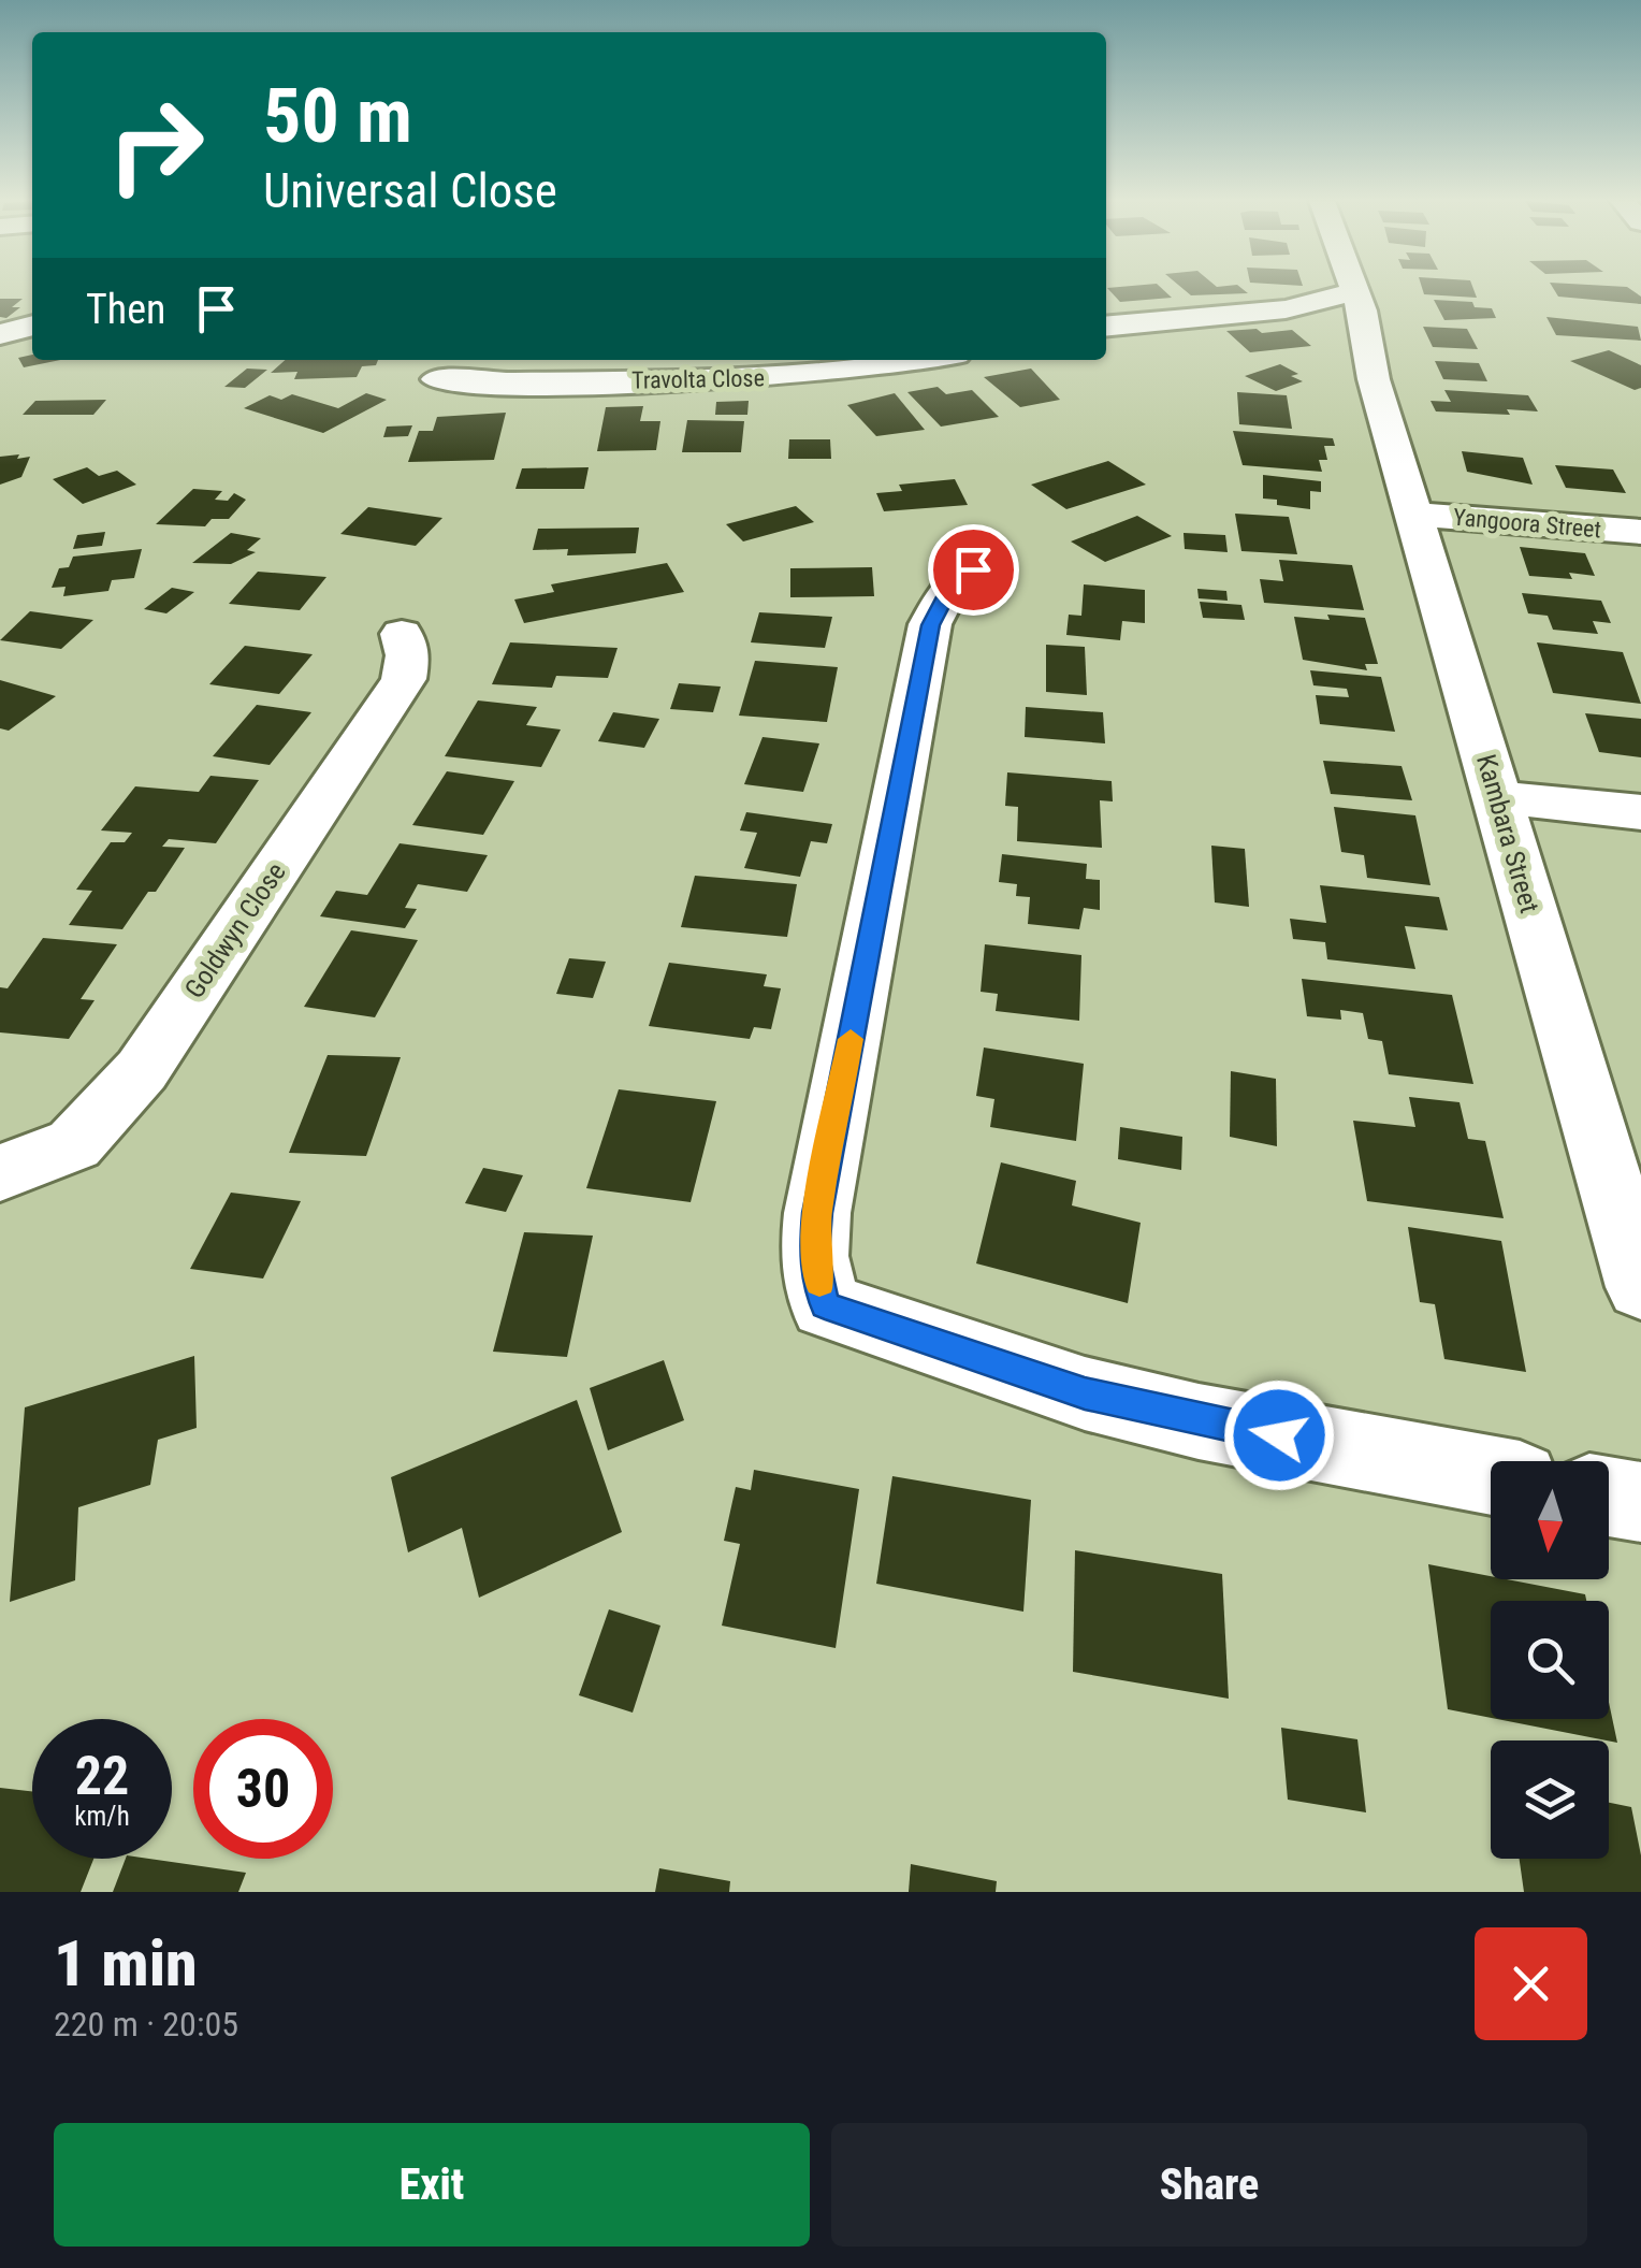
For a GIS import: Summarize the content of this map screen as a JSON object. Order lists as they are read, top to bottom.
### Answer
{
  "streets": {
    "street": [
      "Travolta Close",
      "Yangoora Street",
      "Kambara Street",
      "Goldwyn Close"
    ]
  },
  "crossings": [
    ["Yangoora Street", "Kambara Street"]
  ],
  "north": "bottom",
  "page": {
    "turn": ["50 m", "Universal Close"],
    "then": "Then",
    "speed": "22 km/h",
    "limit": "30",
    "heading": ["1 min", "220 m · 20:05"],
    "buttons": ["Exit", "Share"]
  }
}
